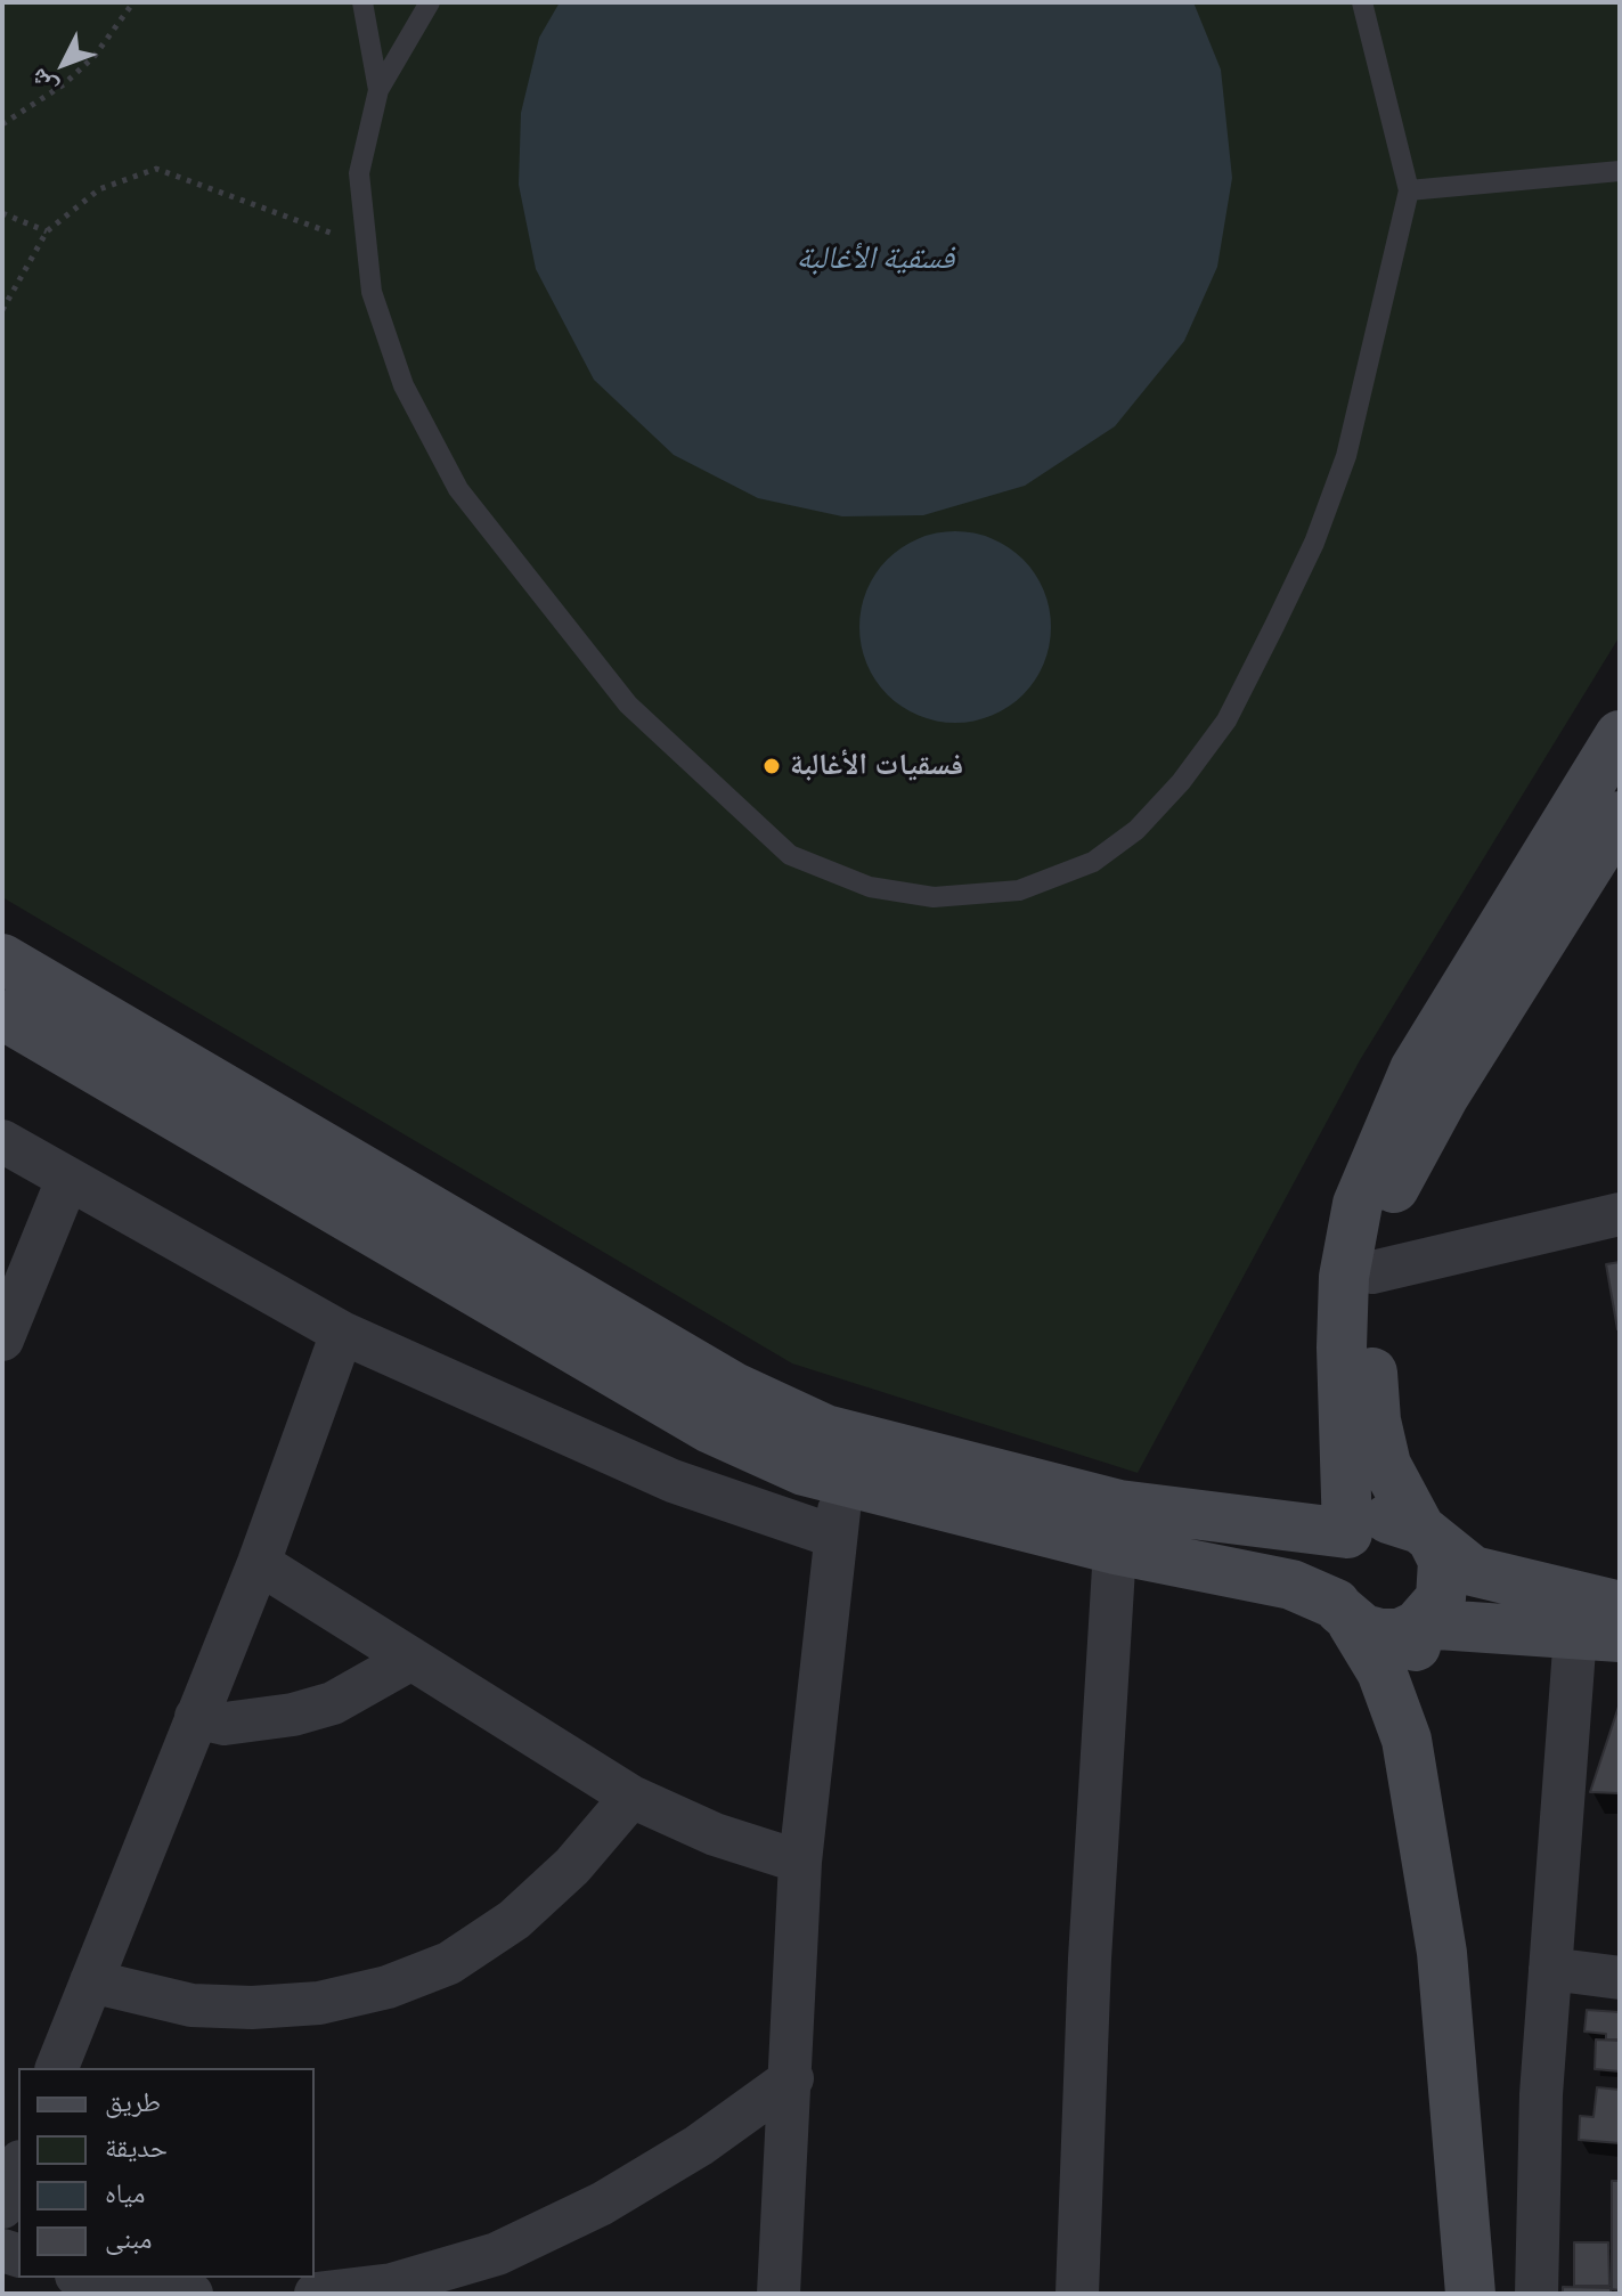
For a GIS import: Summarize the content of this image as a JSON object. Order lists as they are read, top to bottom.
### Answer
{
  "water": ["فسقية الأغالبة"],
  "places": ["فسقيات الأغالبة"],
  "legend": [
    "طريق",
    "حديقة",
    "مياه",
    "مبنى"
  ],
  "north": "bottom left"
}
